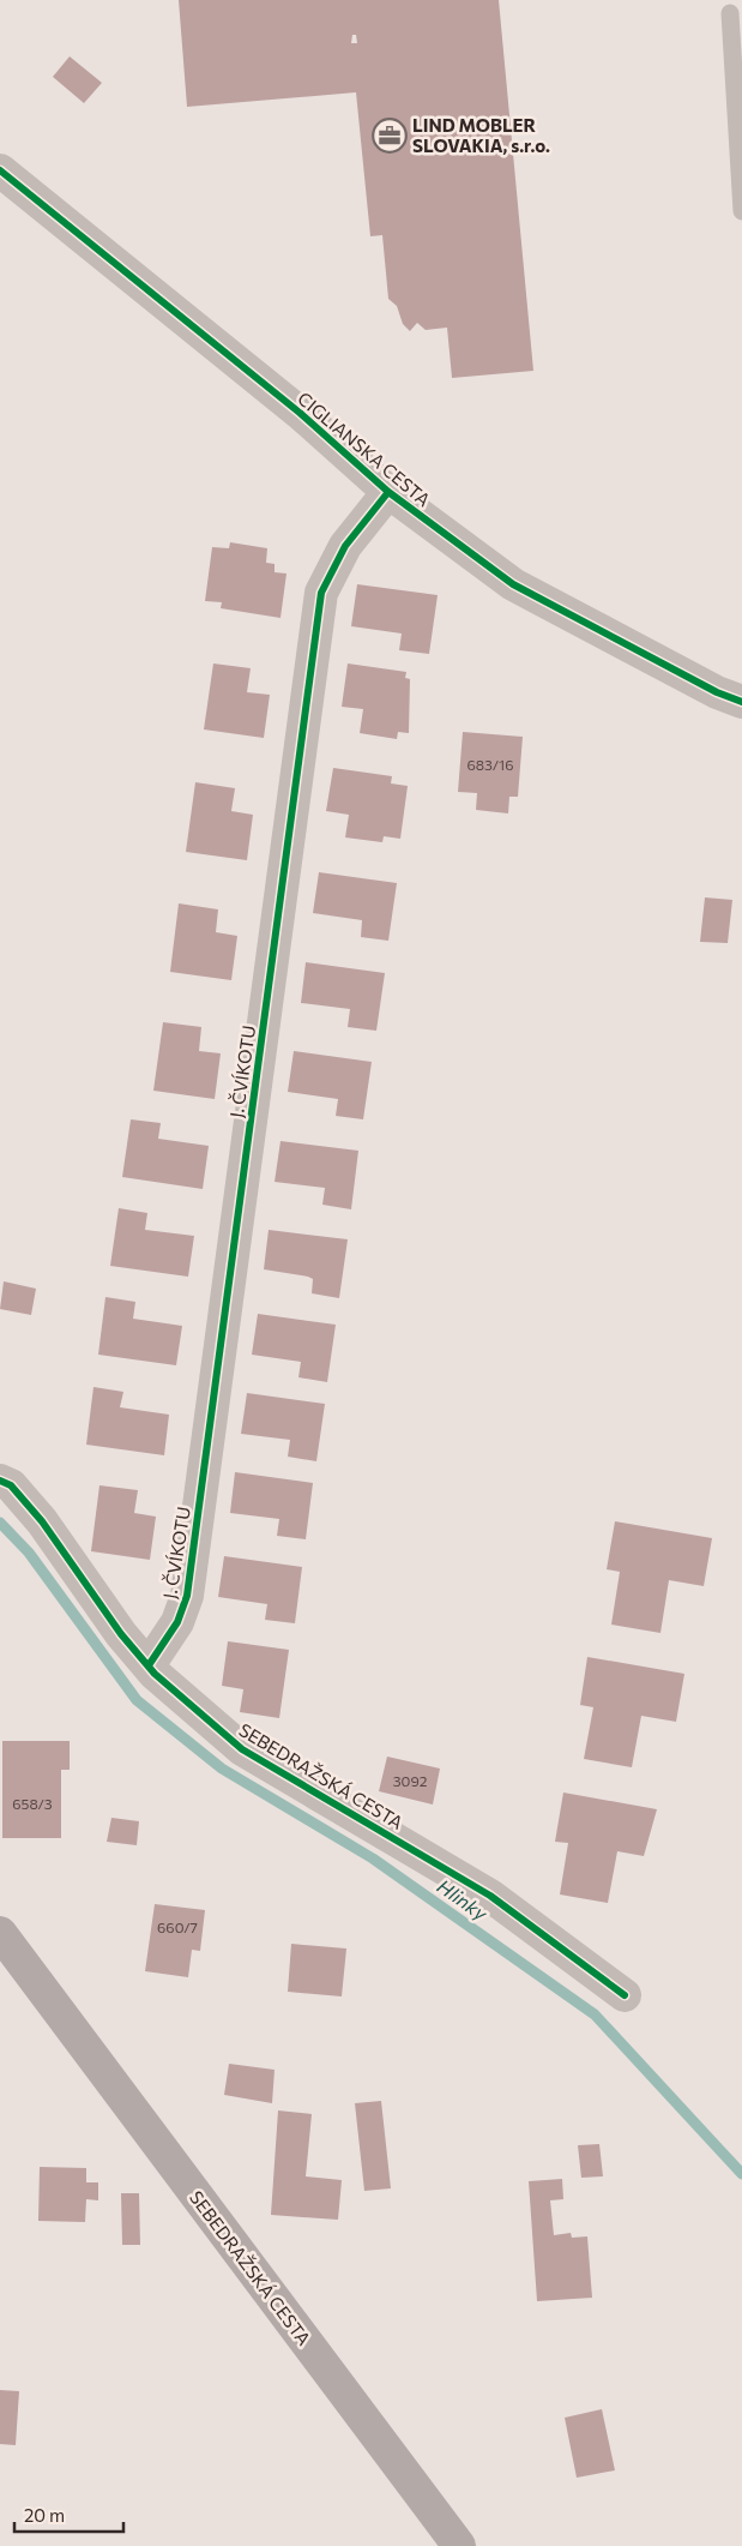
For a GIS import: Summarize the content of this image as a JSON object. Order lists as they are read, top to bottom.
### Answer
{
  "streets": {
    "street": ["CIGLIANSKA CESTA", "J. ČVÍKOTU", "SEBEDRAŽSKÁ CESTA"]
  },
  "crossings": [
    ["CIGLIANSKA CESTA", "J. ČVÍKOTU"],
    ["J. ČVÍKOTU", "SEBEDRAŽSKÁ CESTA"]
  ],
  "water": ["Hlinky"],
  "places": {
    "office": ["LIND MOBLER SLOVAKIA, s.r.o."]
  },
  "house_numbers": [
    "683/16",
    "3092",
    "658/3",
    "660/7"
  ],
  "scale_bar": "20 m"
}
